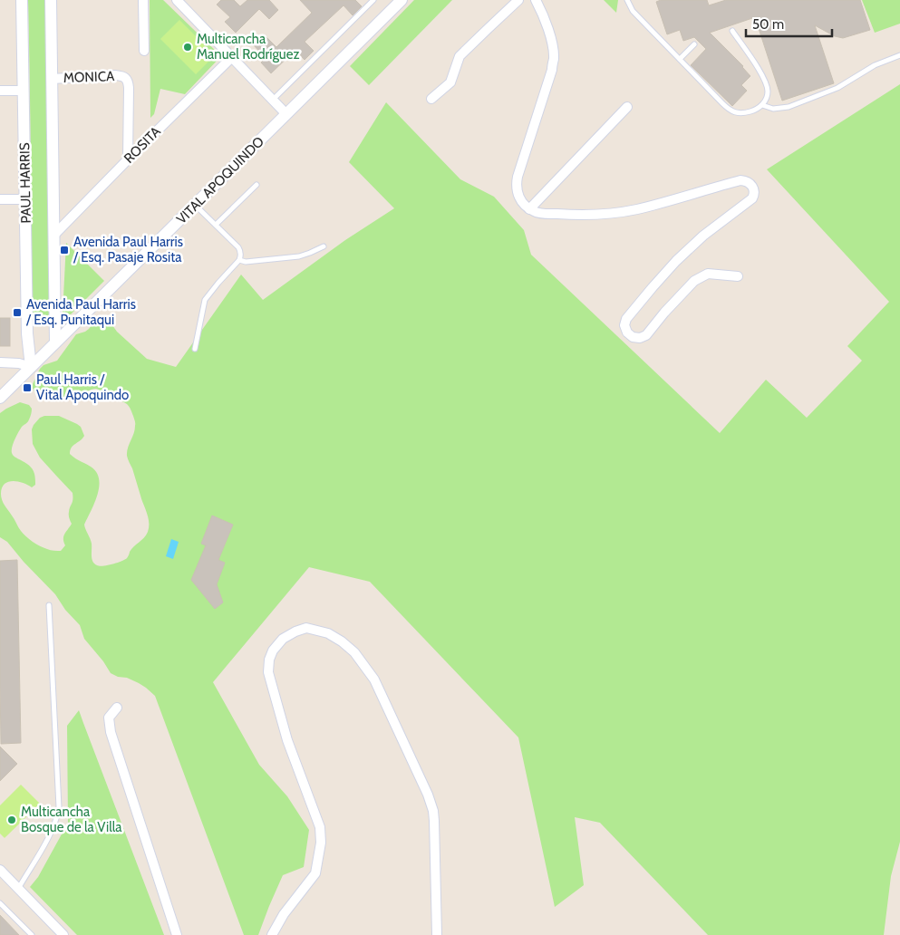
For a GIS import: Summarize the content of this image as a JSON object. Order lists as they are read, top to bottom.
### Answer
{
  "streets": {
    "street": [
      "MONICA",
      "ROSITA",
      "VITAL APOQUINDO",
      "PAUL HARRIS"
    ]
  },
  "crossings": [
    ["MONICA", "ROSITA"],
    ["MONICA", "PAUL HARRIS"],
    ["ROSITA", "PAUL HARRIS"],
    ["VITAL APOQUINDO", "PAUL HARRIS"]
  ],
  "places": {
    "other": ["Multicancha Manuel Rodríguez", "Multicancha Bosque de la Villa"],
    "transit": ["Avenida Paul Harris / Esq. Pasaje Rosita", "Avenida Paul Harris / Esq. Punitaqui", "Paul Harris / Vital Apoquindo"]
  },
  "scale_bar": "50 m"
}
